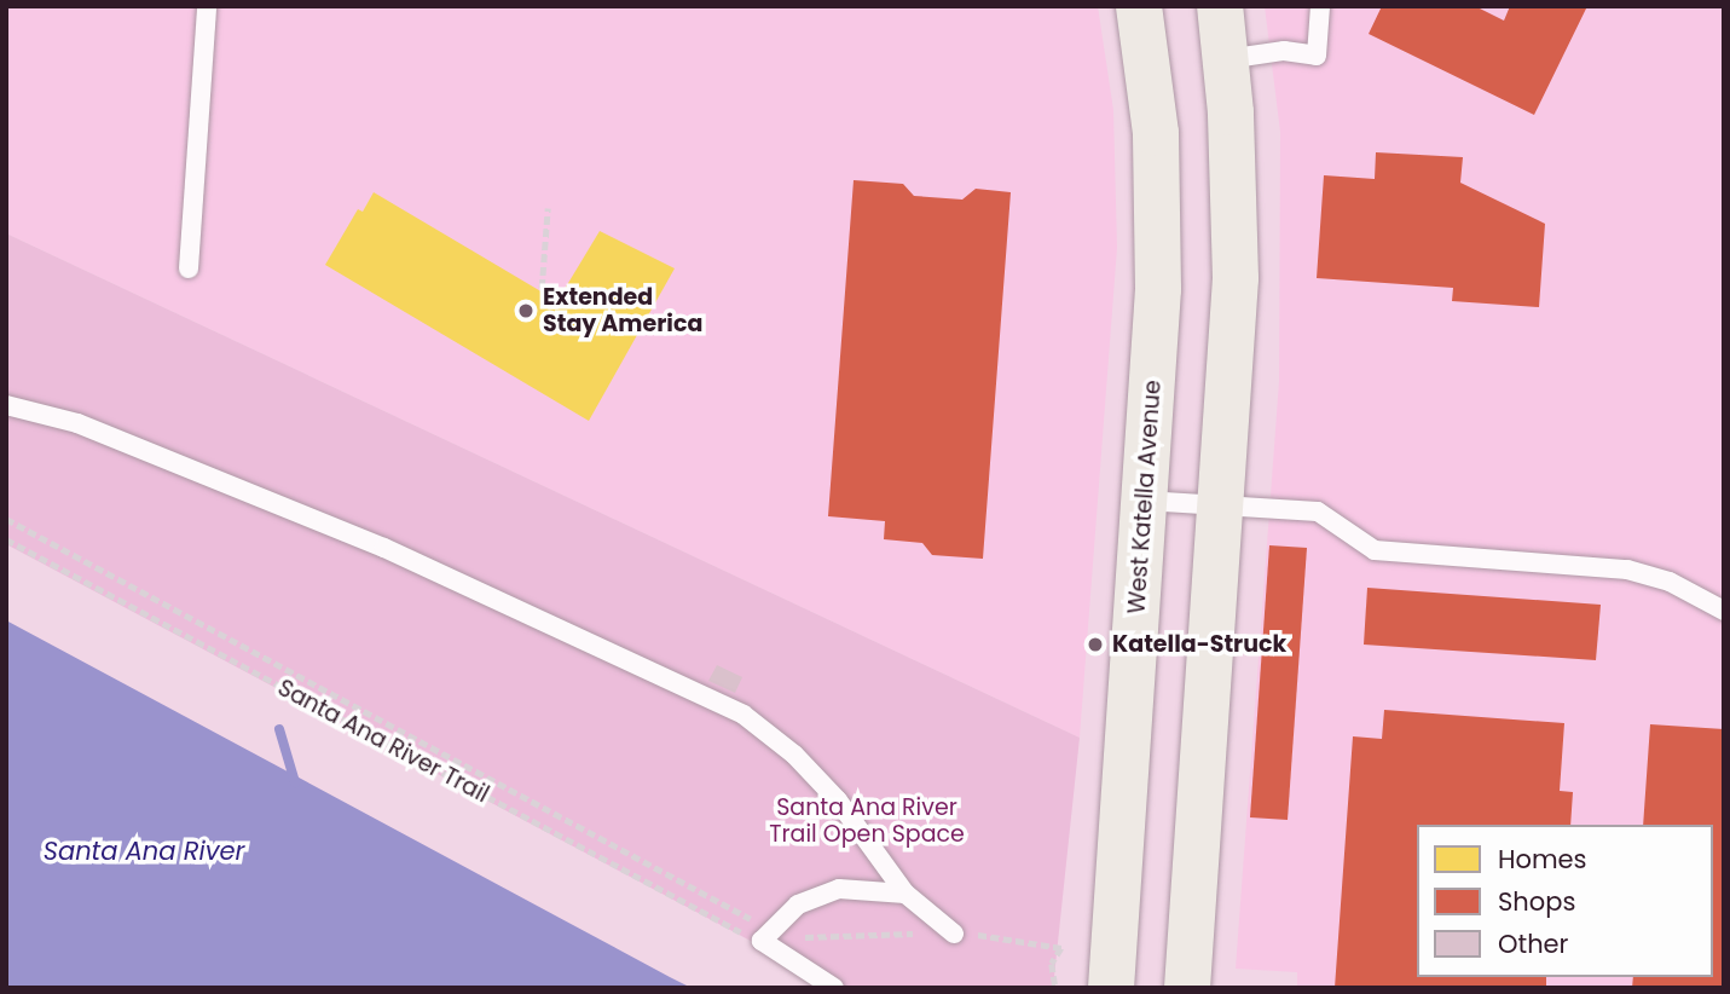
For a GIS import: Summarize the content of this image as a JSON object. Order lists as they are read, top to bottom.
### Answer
{
  "streets": {
    "main road": ["West Katella Avenue"],
    "path": ["Santa Ana River Trail"]
  },
  "water": ["Santa Ana River"],
  "parks": ["Santa Ana River Trail Open Space"],
  "places": ["Extended Stay America", "Katella-Struck"],
  "legend": ["Homes", "Shops", "Other"]
}
